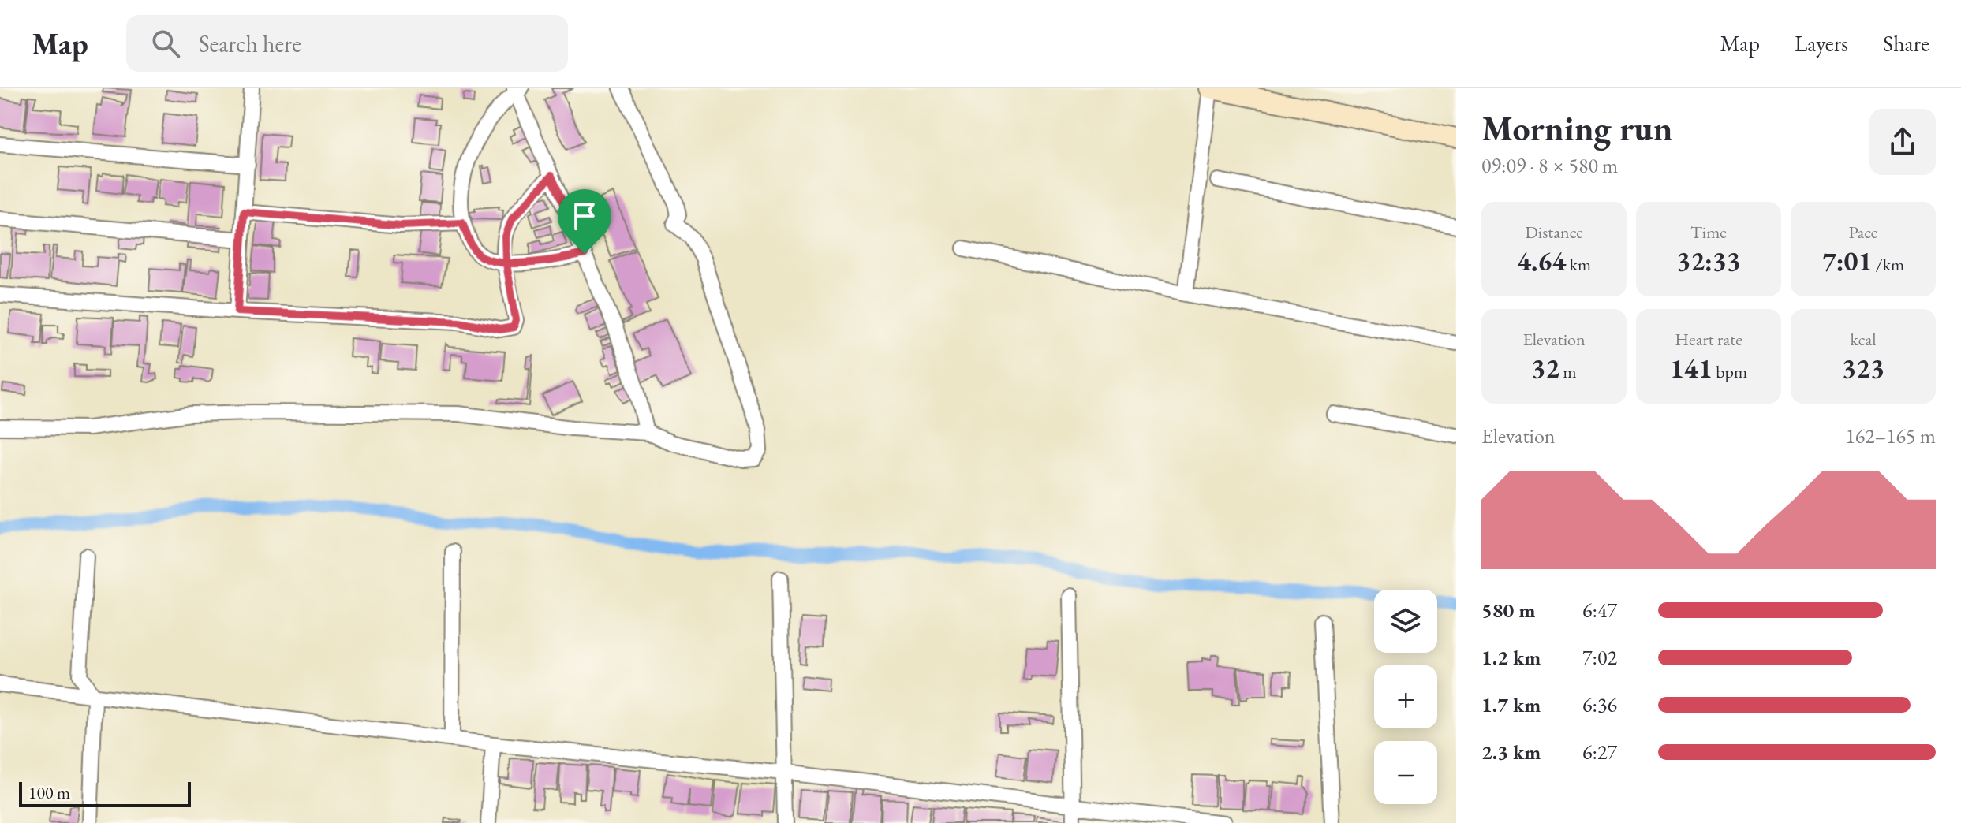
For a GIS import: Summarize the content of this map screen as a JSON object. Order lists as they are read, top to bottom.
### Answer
{
  "scale_bar": "100 m",
  "page": {
    "header": "Map",
    "search": "Search here",
    "nav": ["Map", "Layers", "Share"],
    "heading": ["Morning run", "09:09 · 8 × 580 m"],
    "stats": [
      ["Distance", "4.64 km"],
      ["Time", "32:33"],
      ["Pace", "7:01 /km"],
      ["Elevation", "32 m"],
      ["Heart rate", "141 bpm"],
      ["kcal", "323"]
    ],
    "chart": ["Elevation", "162–165 m"],
    "list": [
      {
        "name": "580 m",
        "note": "6:47"
      },
      {
        "name": "1.2 km",
        "note": "7:02"
      },
      {
        "name": "1.7 km",
        "note": "6:36"
      },
      {
        "name": "2.3 km",
        "note": "6:27"
      }
    ],
    "map_buttons": ["+", "−"],
    "scale": "100 m"
  }
}
